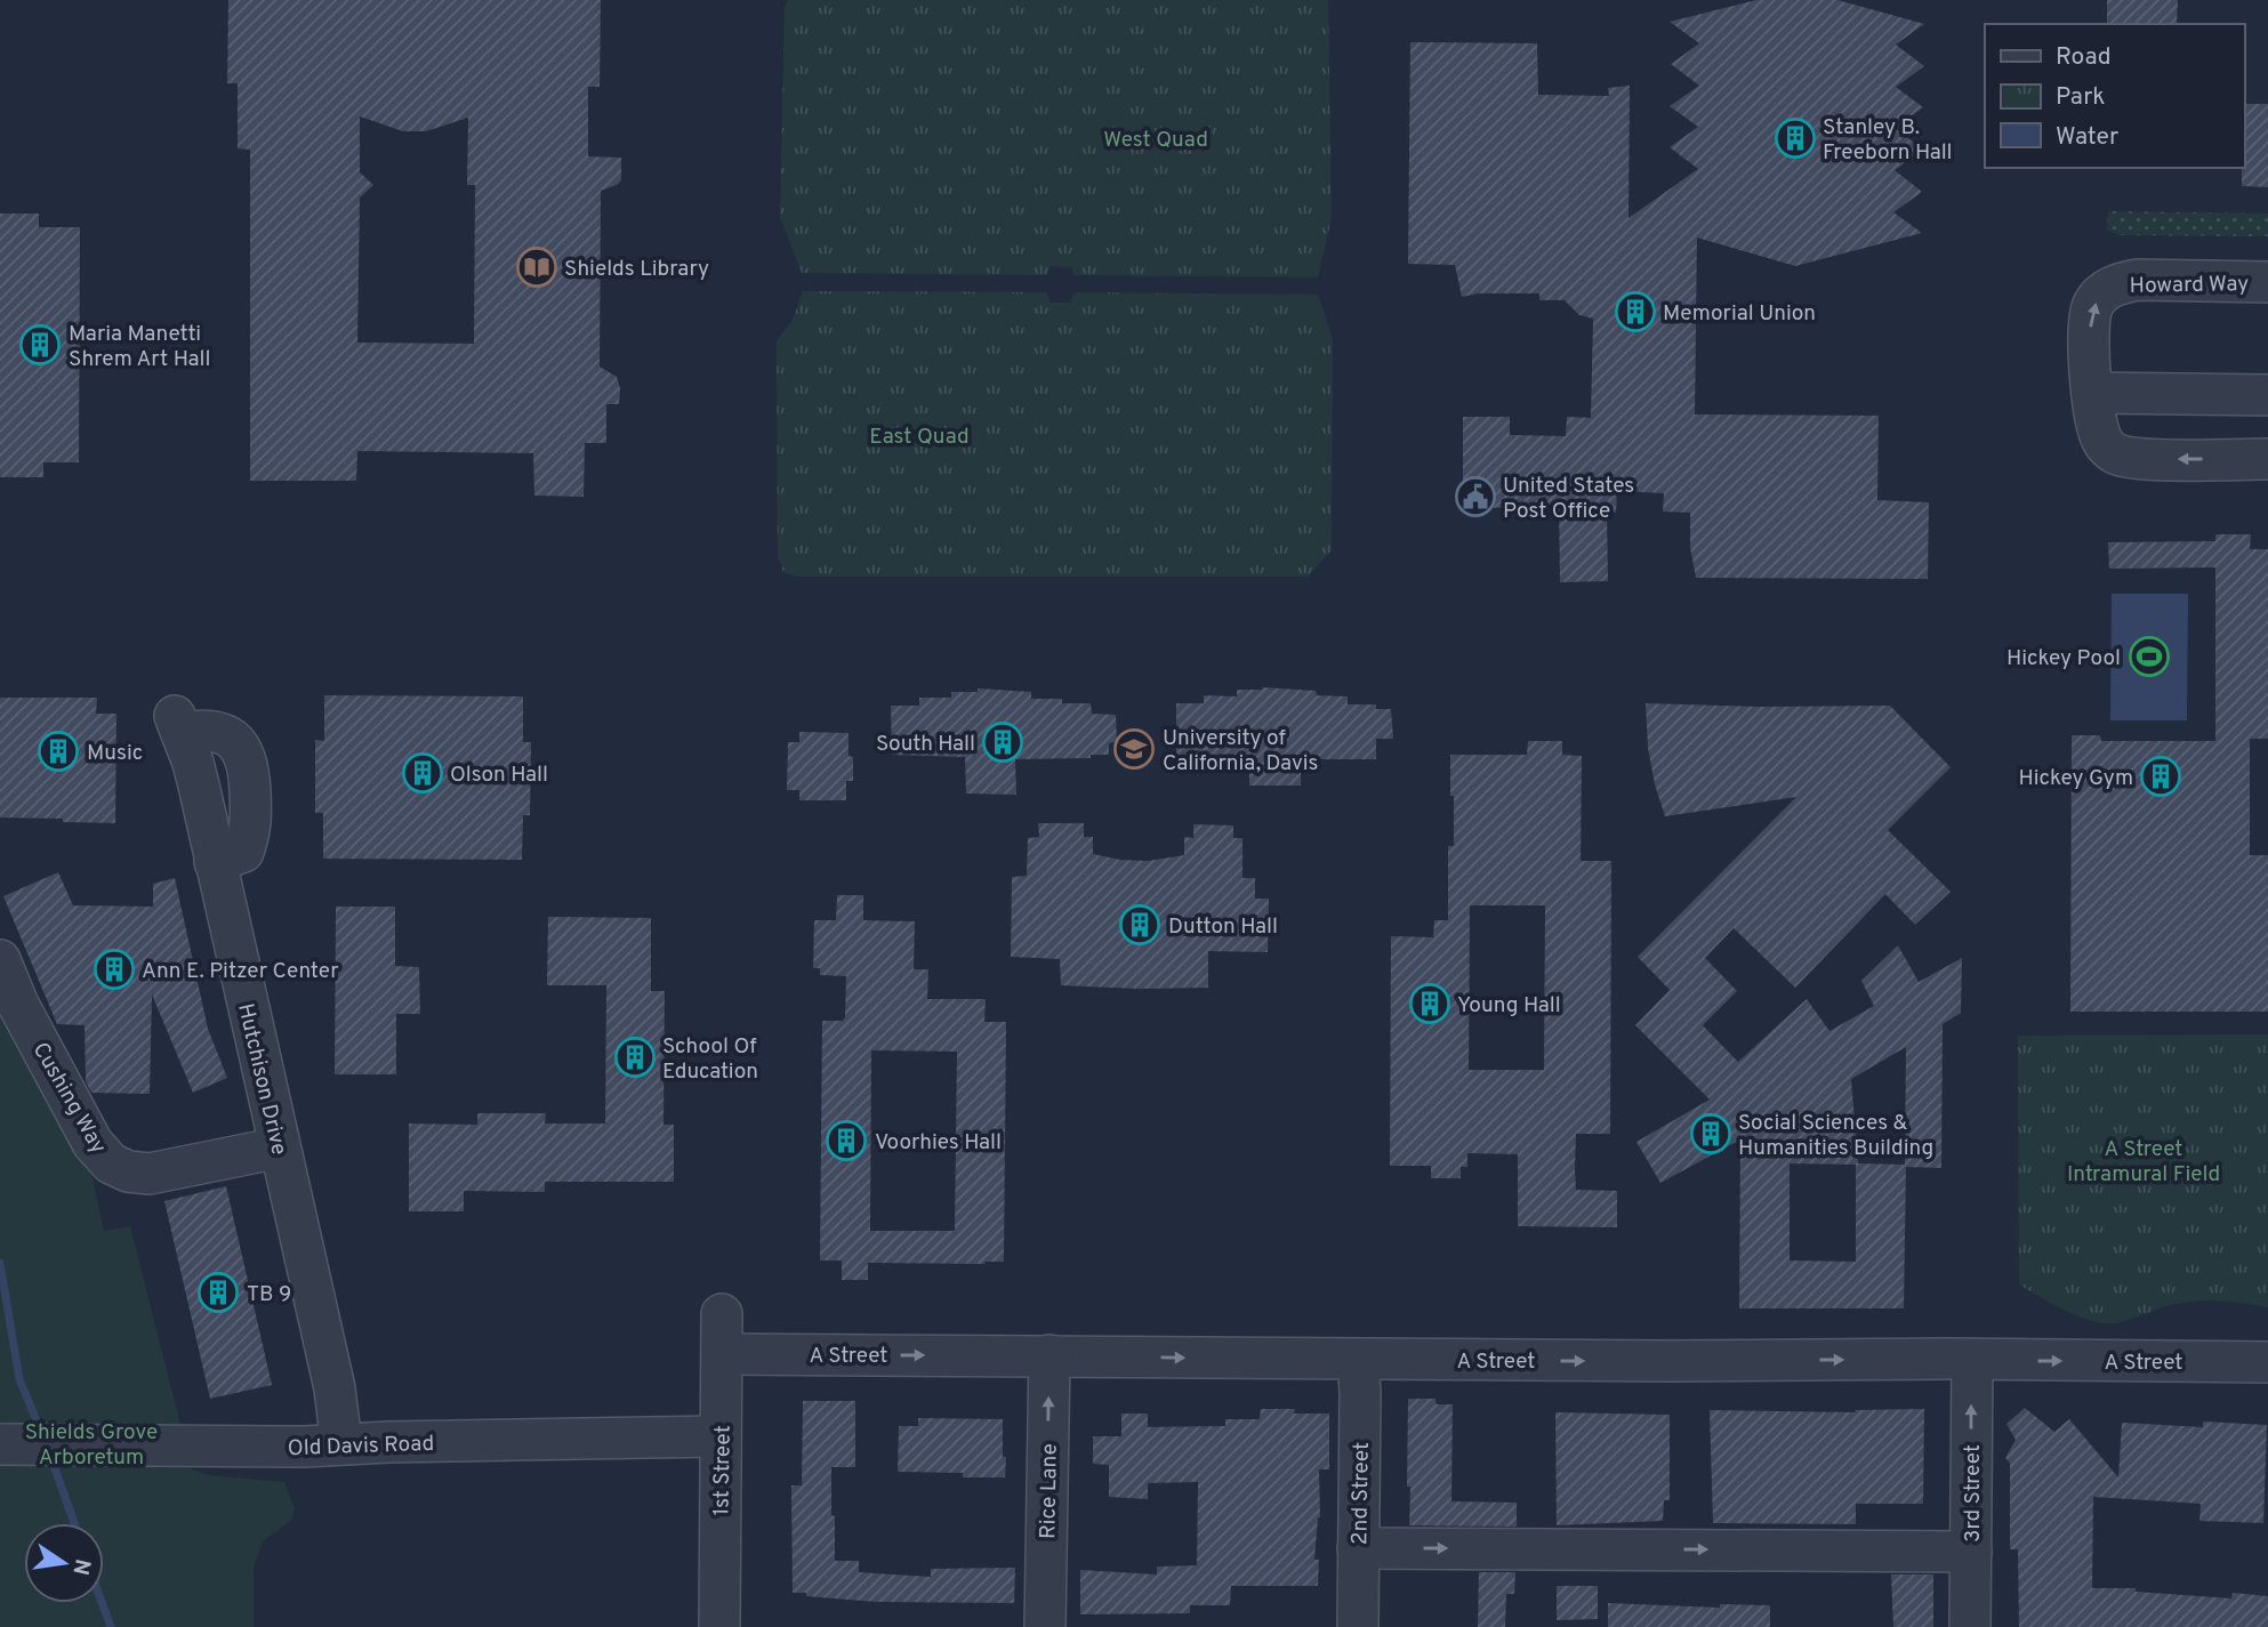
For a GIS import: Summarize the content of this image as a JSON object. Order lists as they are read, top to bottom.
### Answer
{
  "streets": {
    "street": [
      "Howard Way",
      "Hutchison Drive",
      "Cushing Way",
      "A Street",
      "Old Davis Road",
      "1st Street",
      "Rice Lane",
      "2nd Street",
      "3rd Street"
    ]
  },
  "crossings": [
    ["Hutchison Drive", "Cushing Way"],
    ["Hutchison Drive", "Old Davis Road"],
    ["A Street", "1st Street"],
    ["A Street", "Rice Lane"],
    ["A Street", "2nd Street"],
    ["A Street", "3rd Street"],
    ["Old Davis Road", "1st Street"]
  ],
  "one_way": ["Rice Lane", "3rd Street"],
  "parks": [
    "West Quad",
    "East Quad",
    "A Street Intramural Field",
    "Shields Grove Arboretum"
  ],
  "places": {
    "building": [
      "Stanley B. Freeborn Hall",
      "Memorial Union",
      "Maria Manetti Shrem Art Hall",
      "South Hall",
      "Music",
      "Olson Hall",
      "Hickey Gym",
      "Dutton Hall",
      "Ann E. Pitzer Center",
      "Young Hall",
      "School Of Education",
      "Social Sciences & Humanities Building",
      "Voorhies Hall",
      "TB 9"
    ],
    "library": ["Shields Library"],
    "public building": ["United States Post Office"],
    "sports": ["Hickey Pool"],
    "school or university": ["University of California, Davis"]
  },
  "legend": ["Road", "Park", "Water"],
  "north": "right"
}
